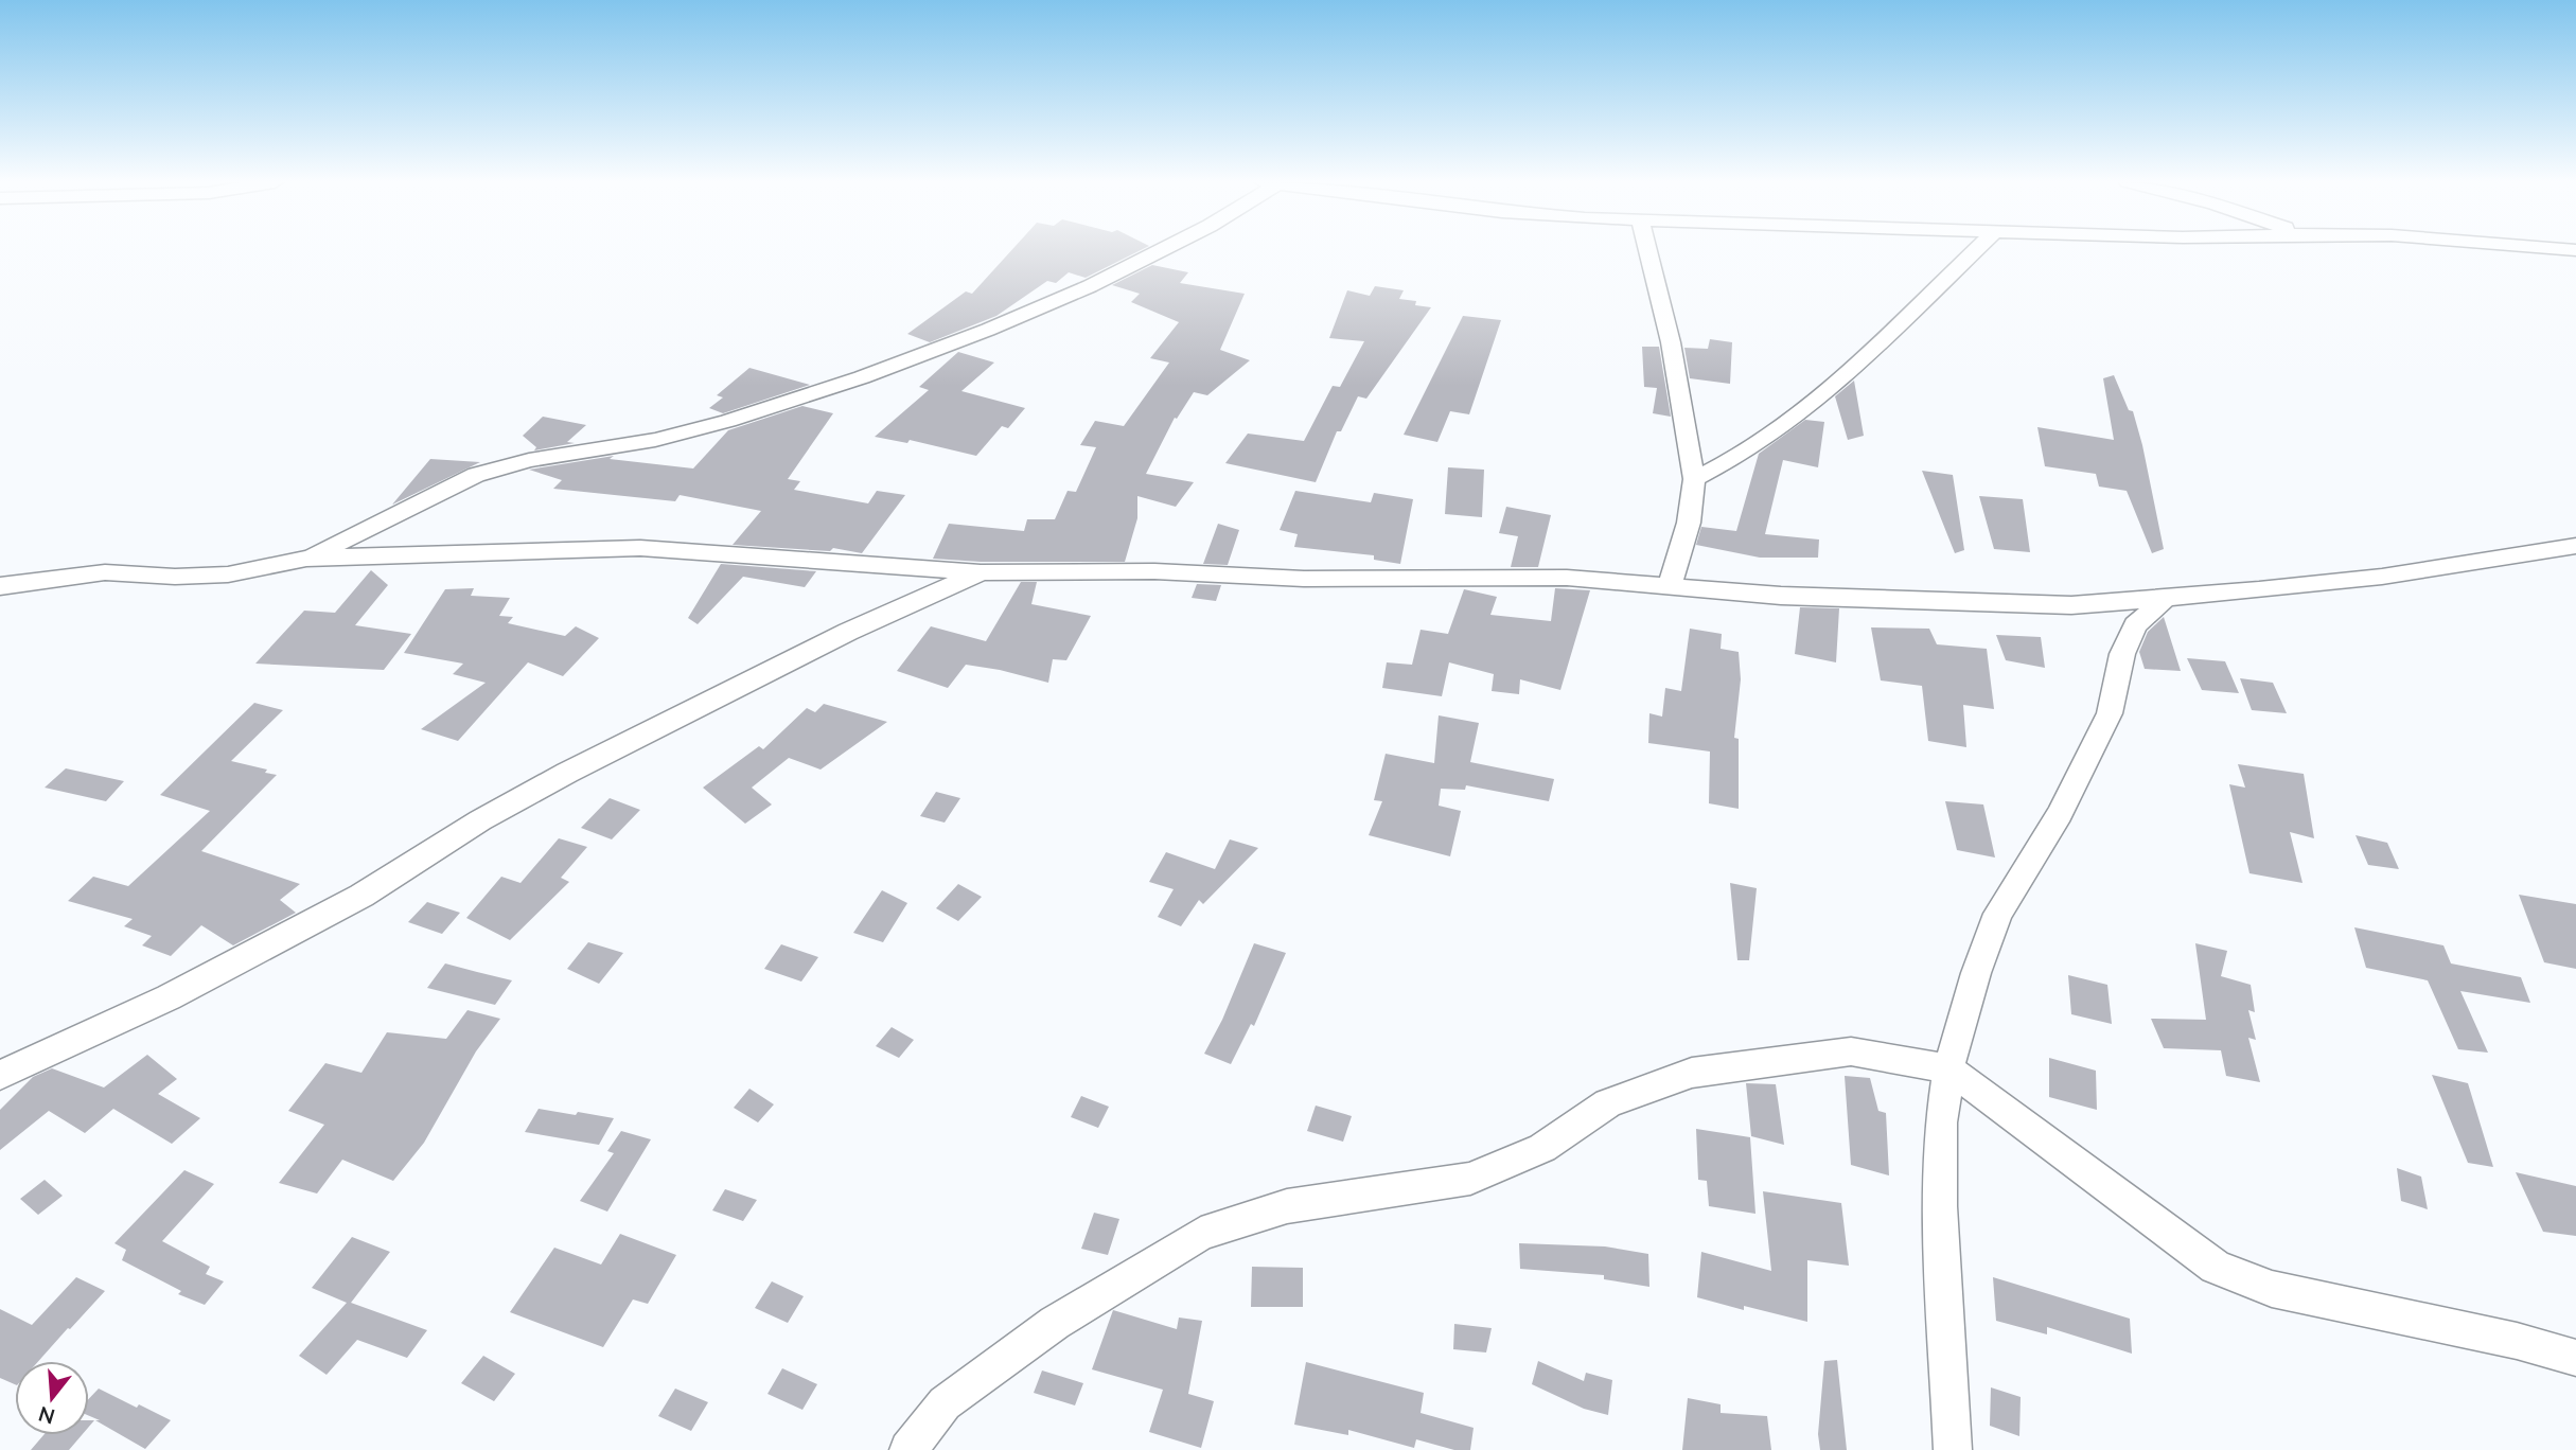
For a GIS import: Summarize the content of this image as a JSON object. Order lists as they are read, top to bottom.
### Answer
{
  "north": "bottom"
}
